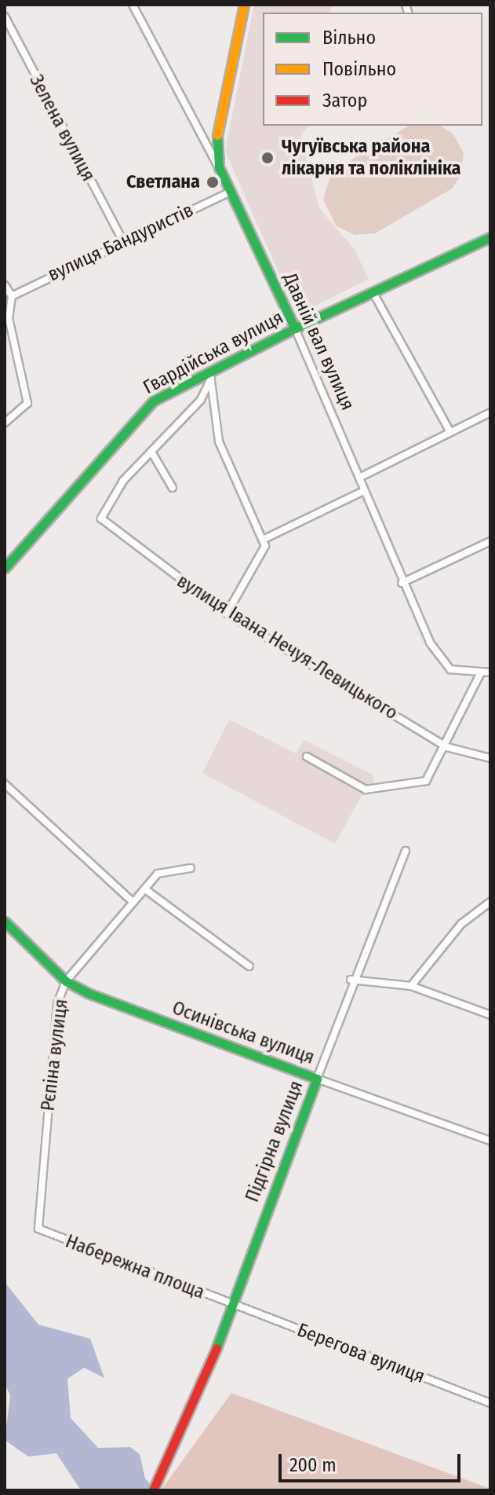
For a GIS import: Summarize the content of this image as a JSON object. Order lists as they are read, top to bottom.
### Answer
{
  "streets": {
    "main road": [
      "Давній вал вулиця",
      "Гвардійська вулиця",
      "Осинівська вулиця",
      "Підгірна вулиця"
    ],
    "street": [
      "Зелена вулиця",
      "вулиця Бандуристів",
      "вулиця Івана Нечуя-Левицького",
      "Рєпіна вулиця",
      "Набережна площа",
      "Берегова вулиця"
    ]
  },
  "crossings": [
    ["Зелена вулиця", "вулиця Бандуристів"],
    ["вулиця Бандуристів", "Давній вал вулиця"],
    ["Давній вал вулиця", "Гвардійська вулиця"],
    ["Осинівська вулиця", "Рєпіна вулиця"],
    ["Осинівська вулиця", "Підгірна вулиця"],
    ["Рєпіна вулиця", "Набережна площа"],
    ["Підгірна вулиця", "Набережна площа"],
    ["Підгірна вулиця", "Берегова вулиця"],
    ["Набережна площа", "Берегова вулиця"]
  ],
  "places": ["Чугуївська района лікарня та поліклініка", "Светлана"],
  "legend": ["Вільно", "Повільно", "Затор"],
  "scale_bar": "200 m"
}
